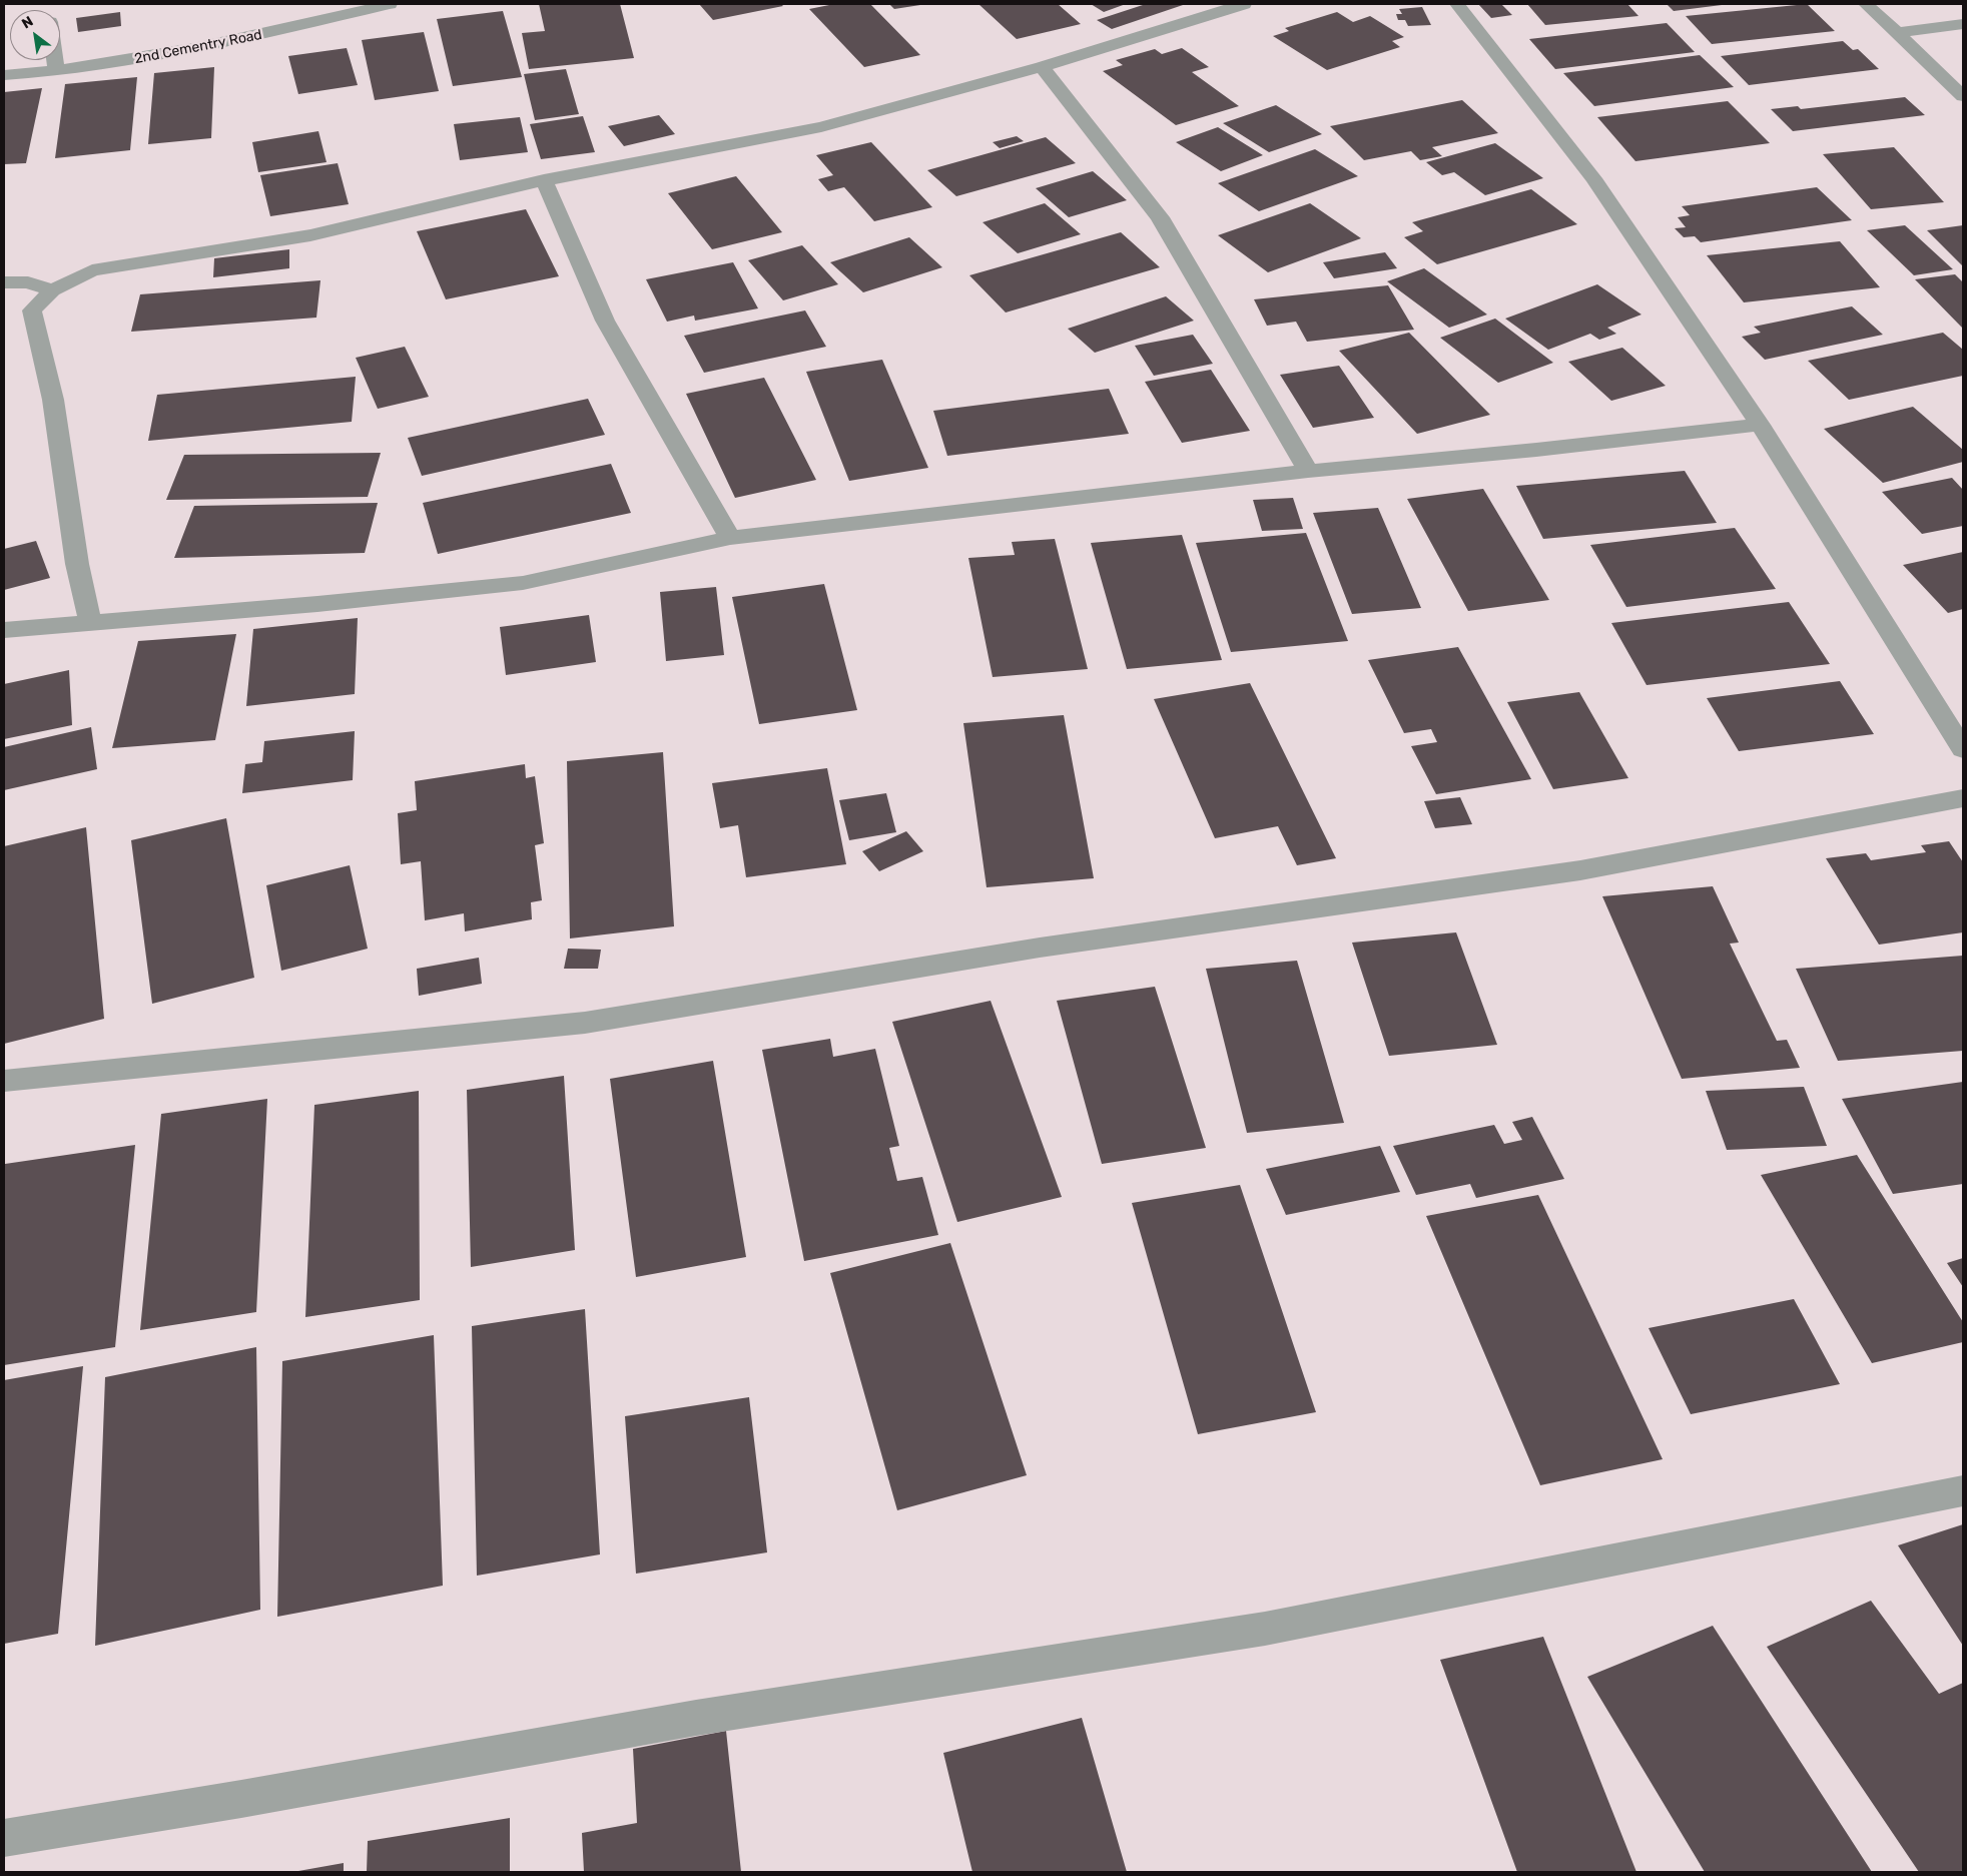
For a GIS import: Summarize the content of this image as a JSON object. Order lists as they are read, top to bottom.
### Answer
{
  "streets": {
    "street": ["2nd Cementry Road"]
  },
  "north": "top left"
}
